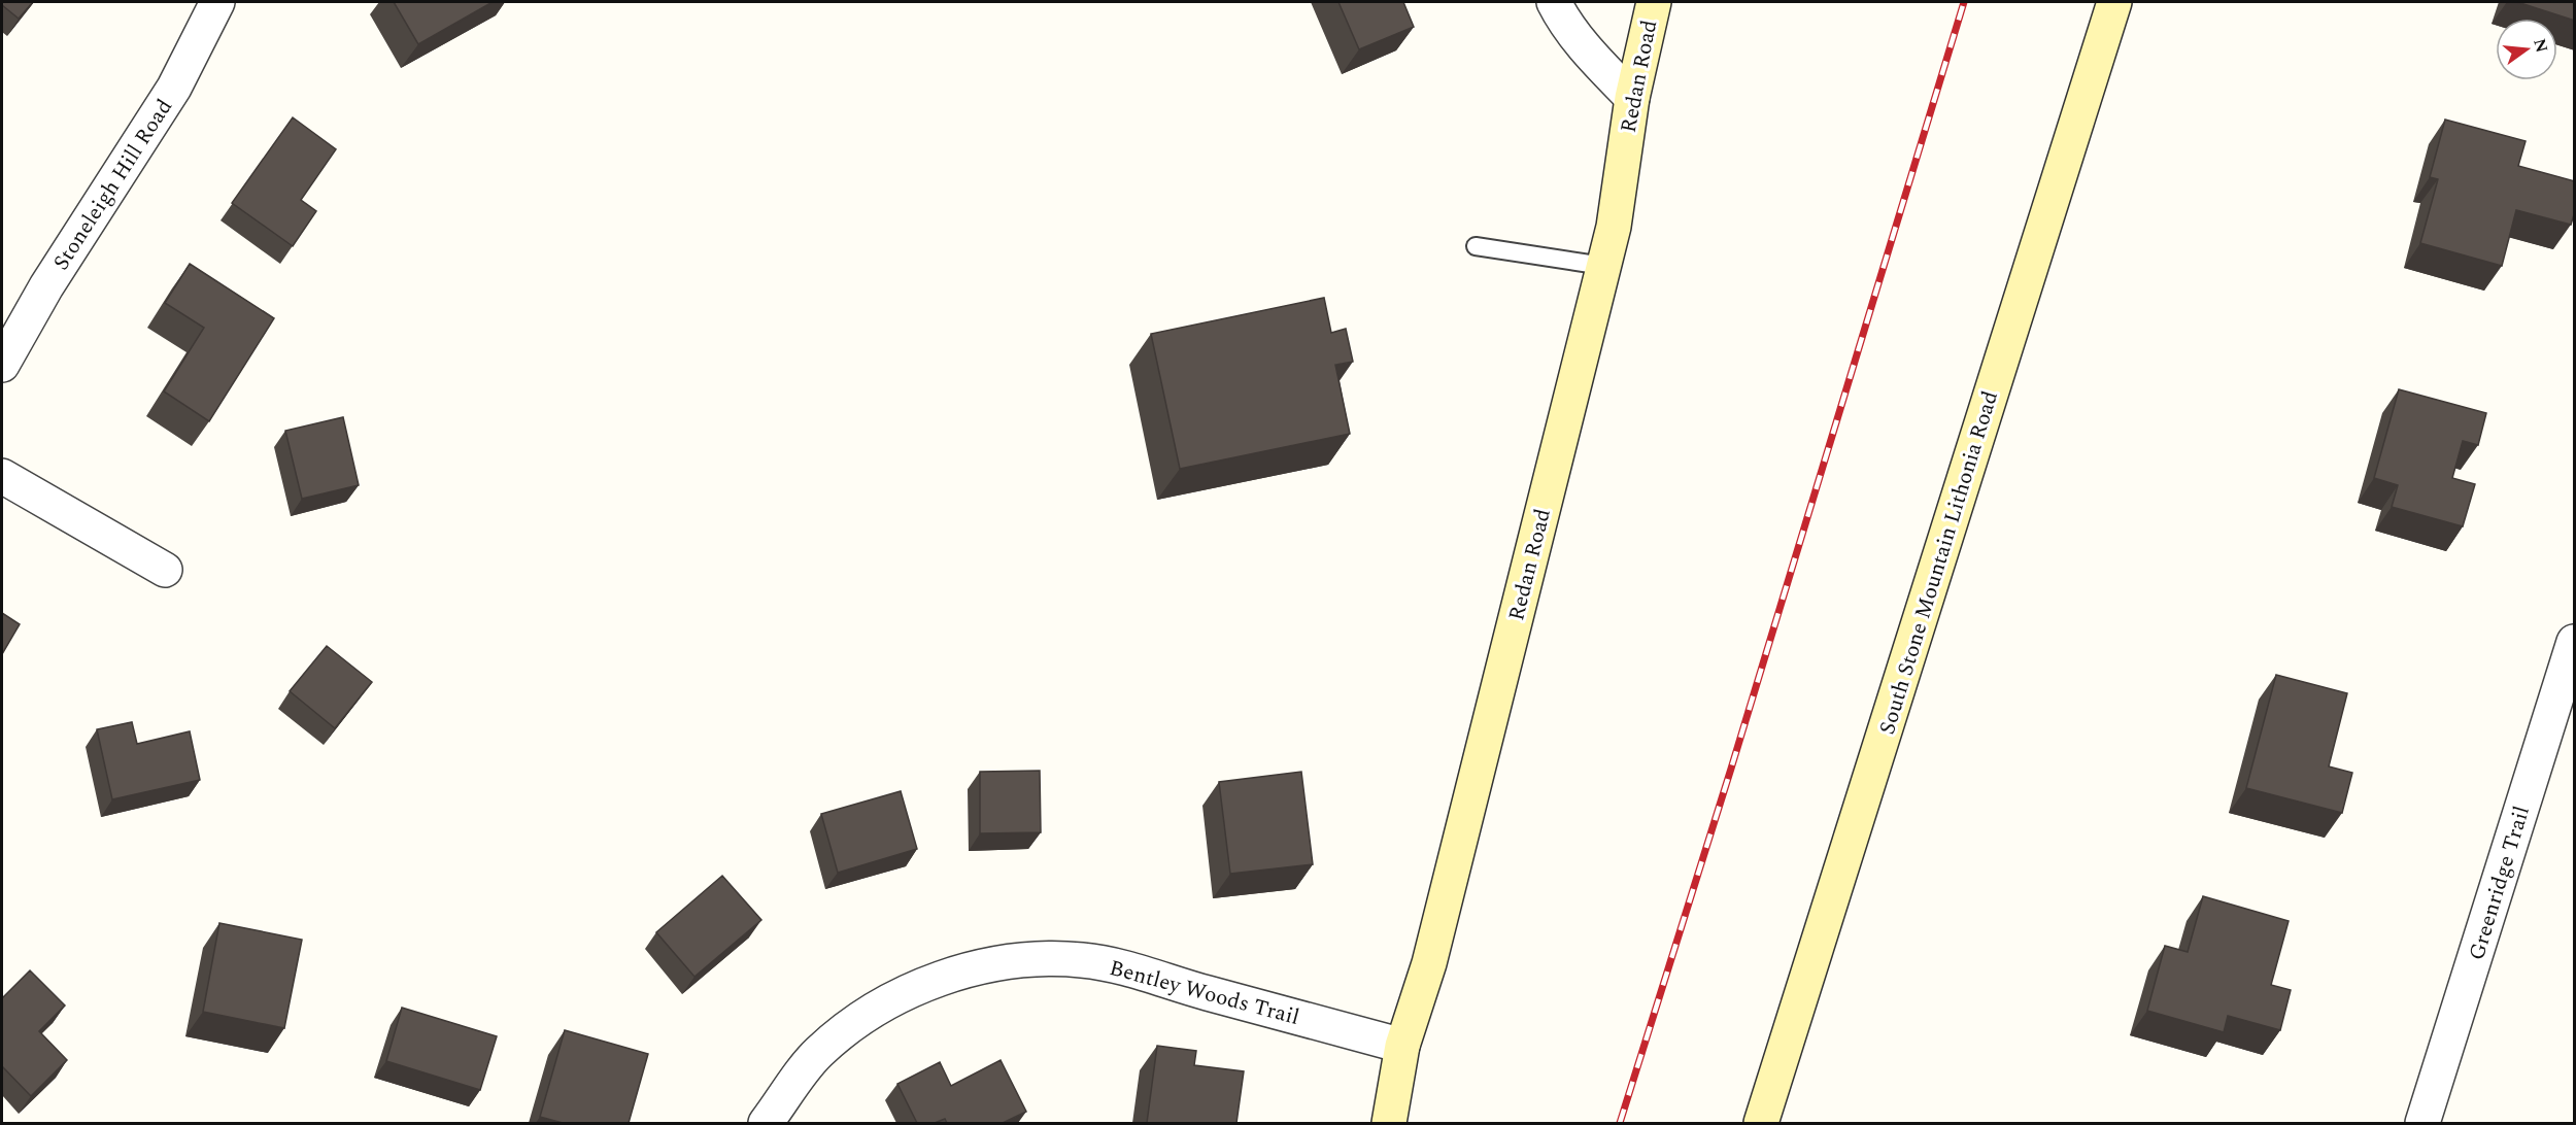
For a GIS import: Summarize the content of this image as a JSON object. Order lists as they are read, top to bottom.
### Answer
{
  "streets": {
    "main road": ["Redan Road", "South Stone Mountain Lithonia Road"],
    "street": ["Stoneleigh Hill Road", "Greenridge Trail", "Bentley Woods Trail"]
  },
  "crossings": [
    ["Redan Road", "Bentley Woods Trail"]
  ],
  "north": "right"
}
